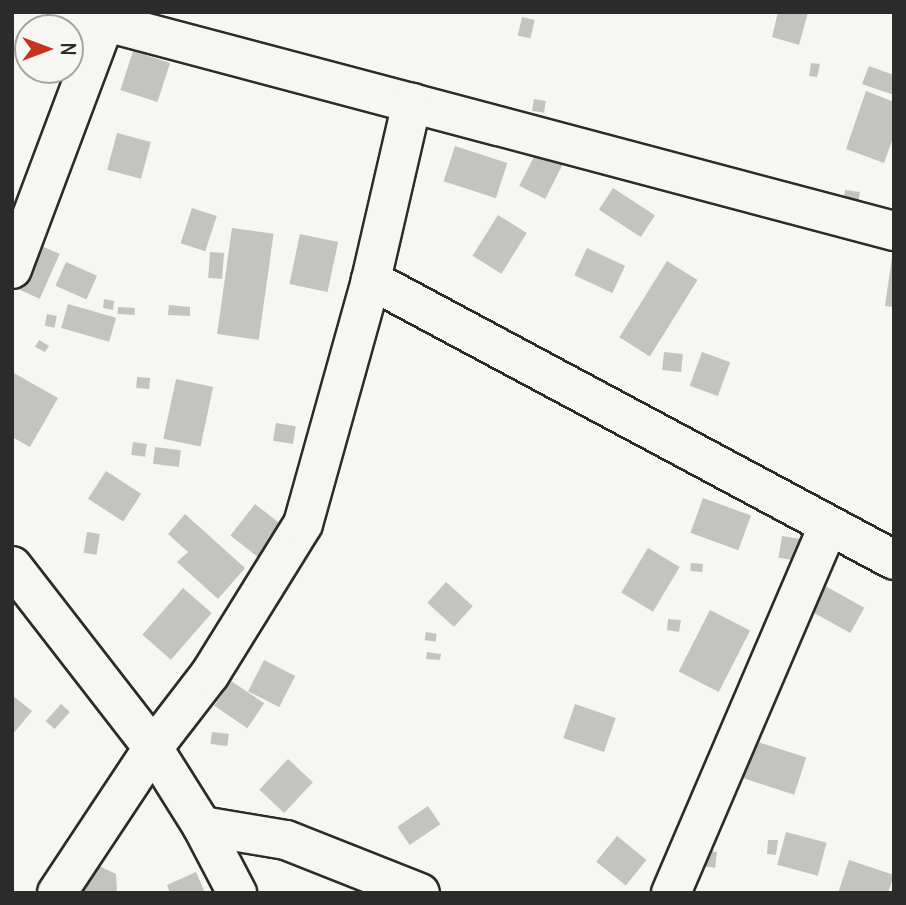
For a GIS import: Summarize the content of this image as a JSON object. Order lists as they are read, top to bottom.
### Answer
{
  "north": "right"
}
